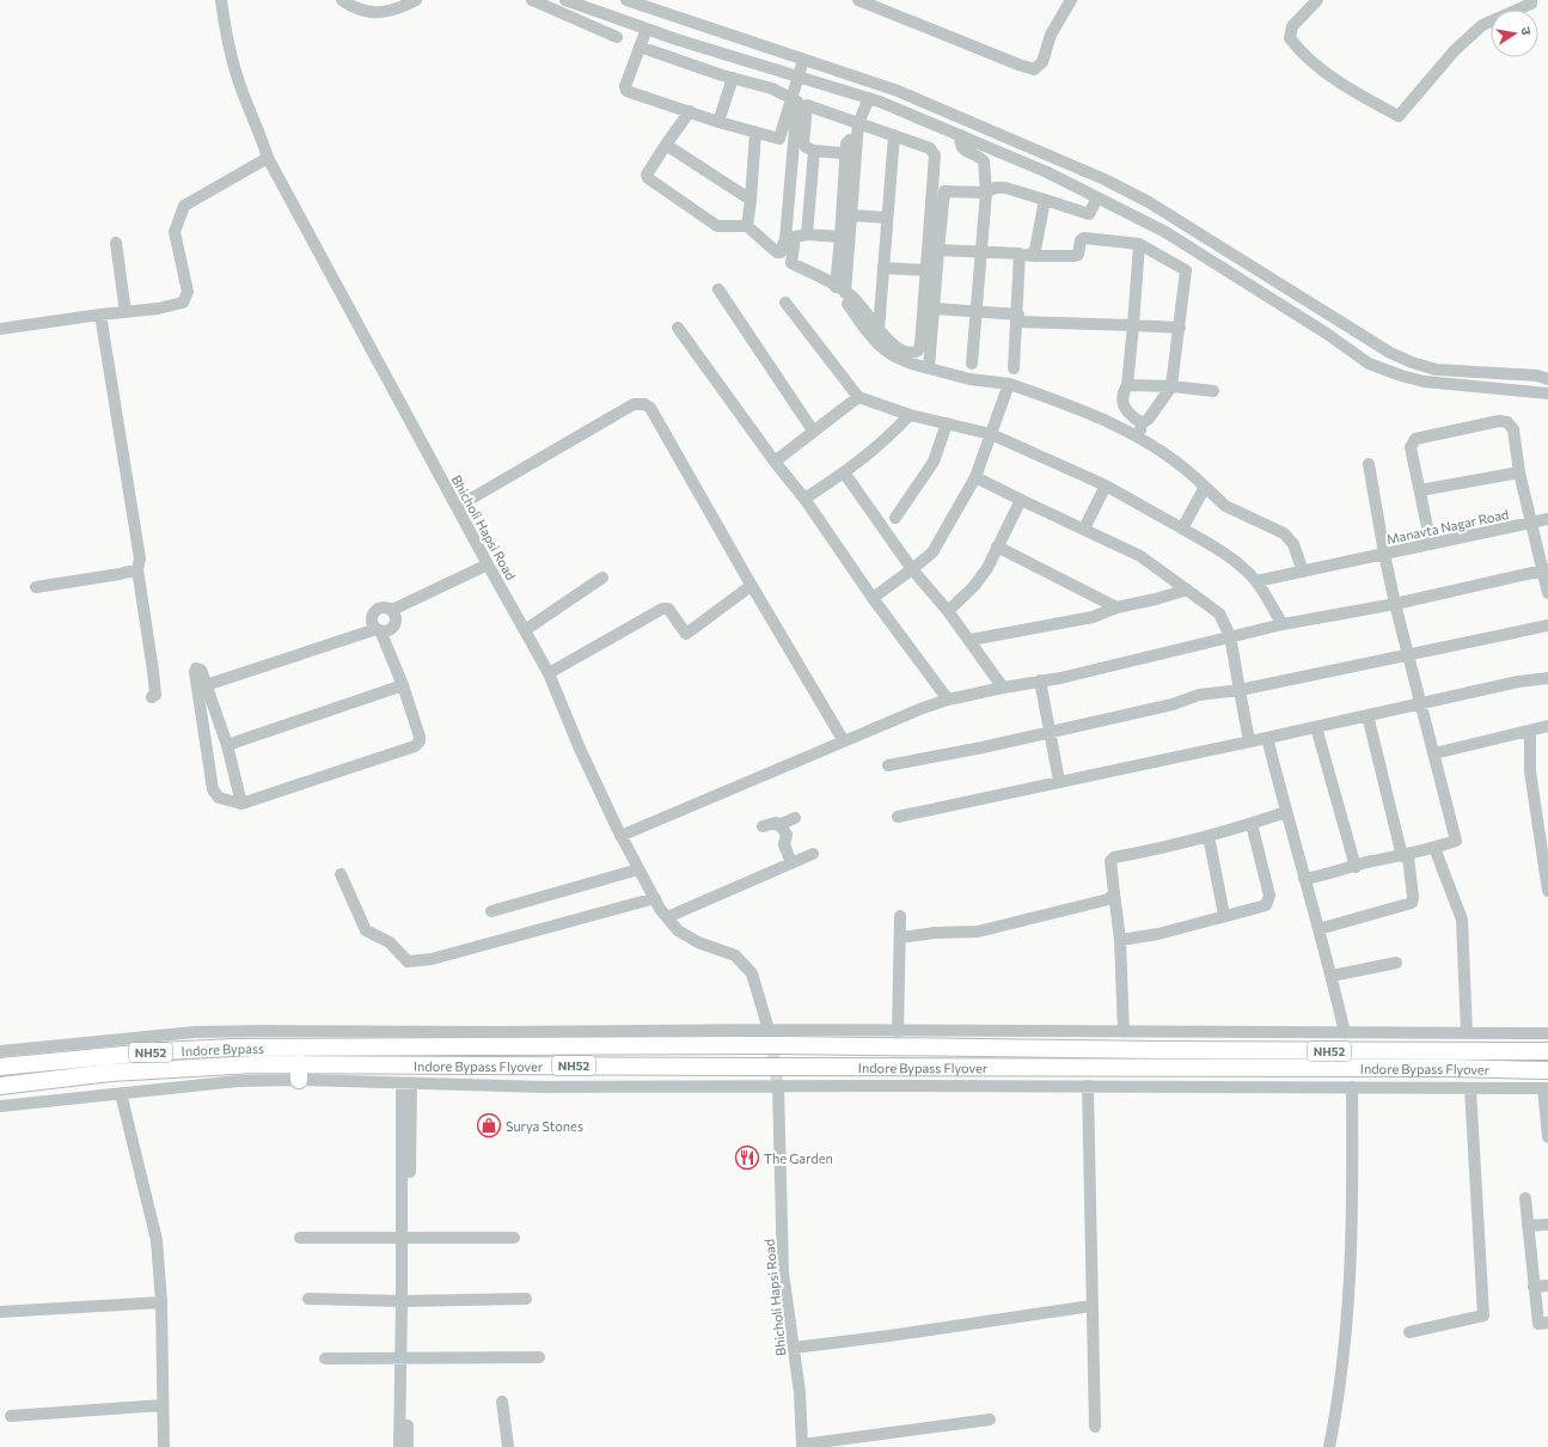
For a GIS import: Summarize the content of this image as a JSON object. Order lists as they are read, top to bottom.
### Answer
{
  "streets": {
    "highway": ["Indore Bypass", "NH52", "Indore Bypass Flyover"],
    "street": ["Manavta Nagar Road", "Bhicholi Hapsi Road"]
  },
  "crossings": [
    ["Indore Bypass", "Indore Bypass Flyover"]
  ],
  "places": {
    "shop": ["Surya Stones"],
    "restaurant": ["The Garden"]
  },
  "north": "right"
}
